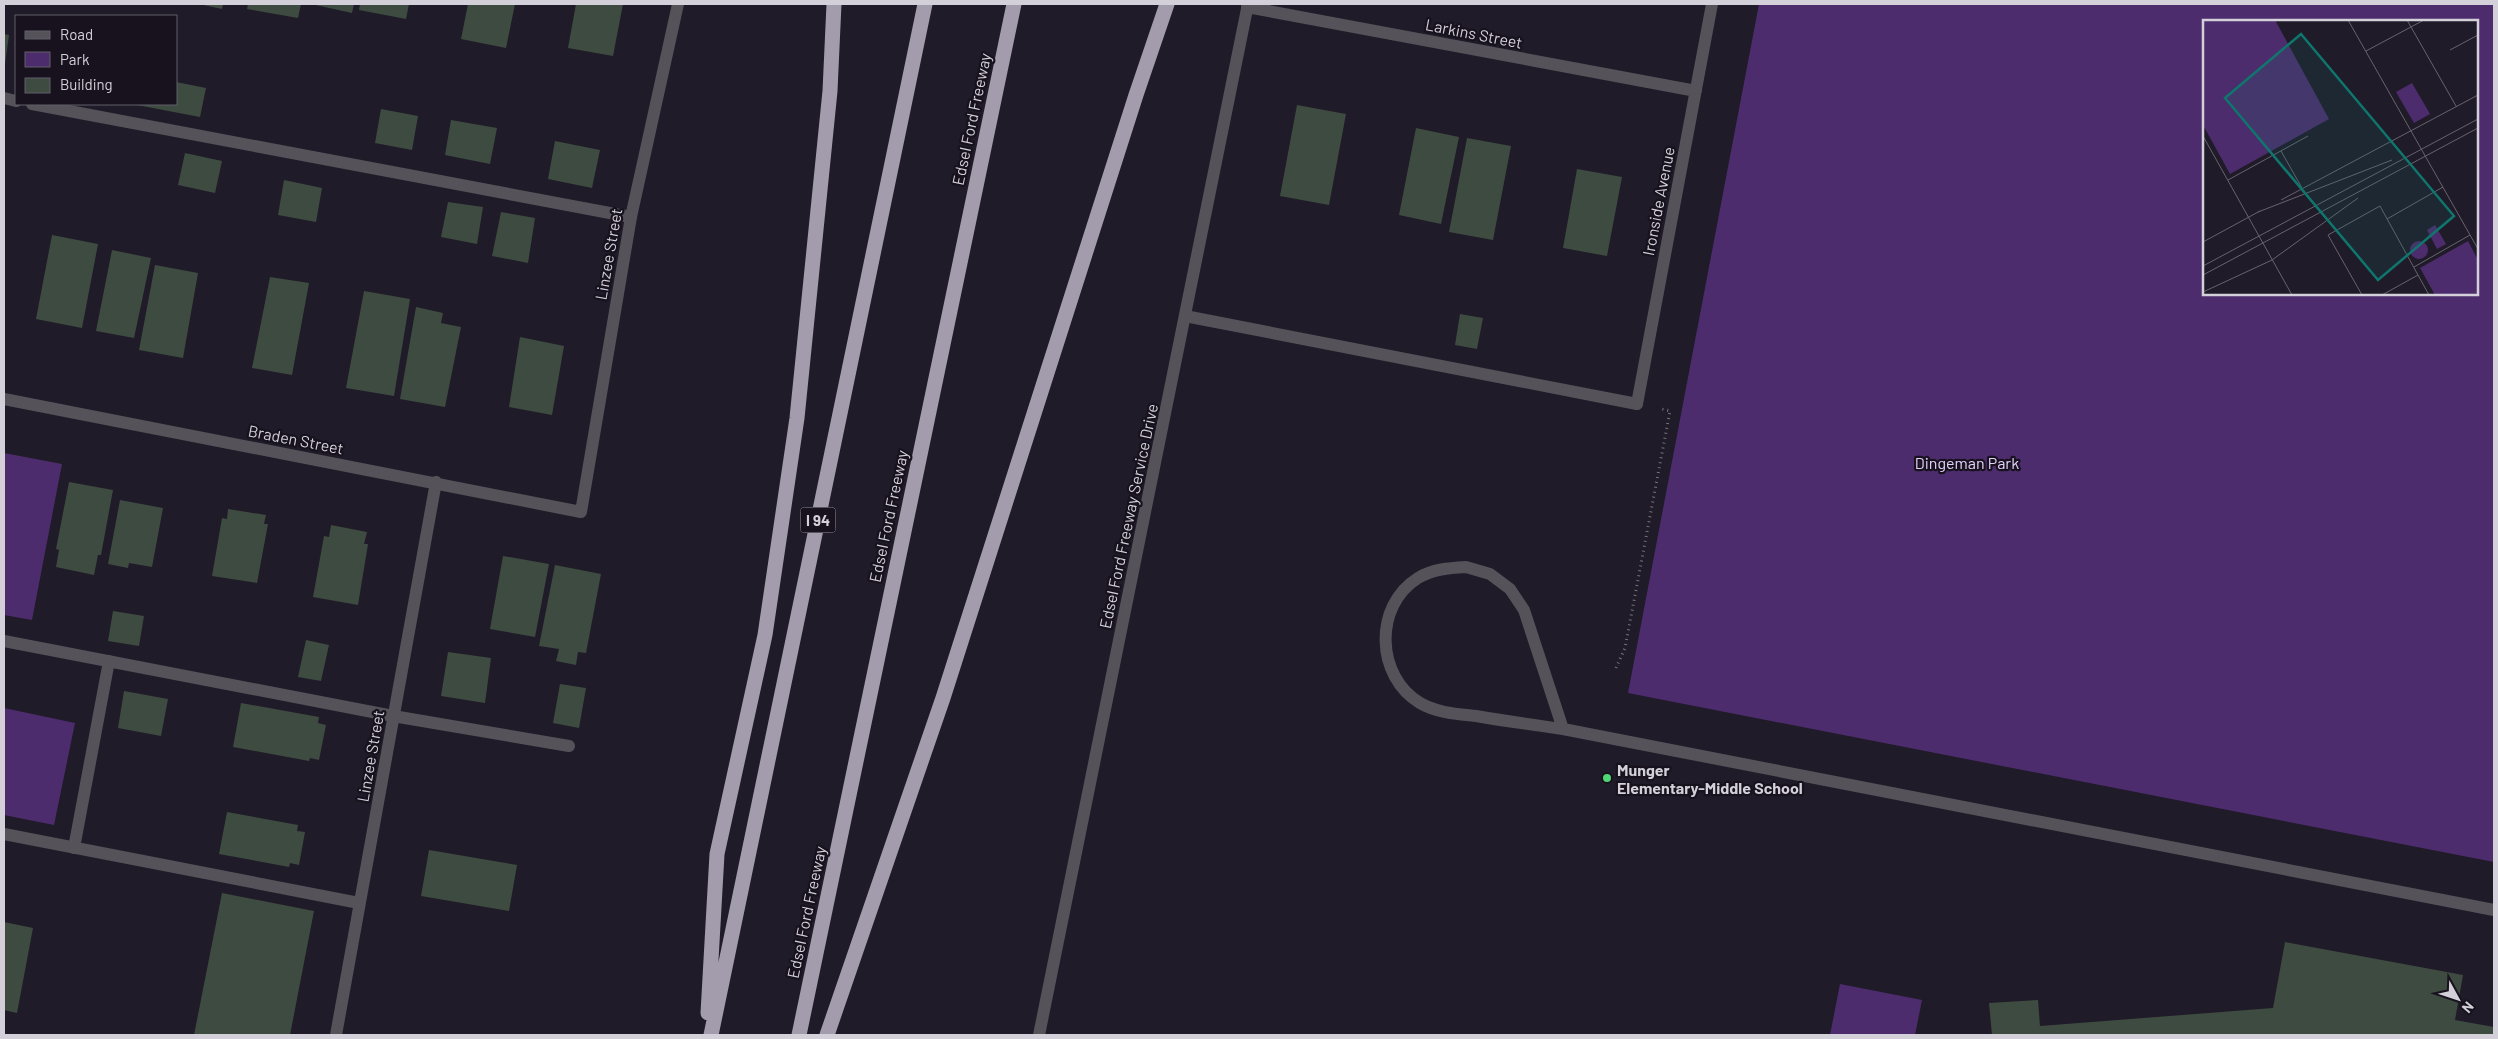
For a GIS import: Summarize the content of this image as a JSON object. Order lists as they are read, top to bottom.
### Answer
{
  "streets": {
    "highway": ["Edsel Ford Freeway", "I 94"],
    "street": [
      "Larkins Street",
      "Ironside Avenue",
      "Linzee Street",
      "Braden Street",
      "Edsel Ford Freeway Service Drive"
    ]
  },
  "crossings": [
    ["Larkins Street", "Ironside Avenue"],
    ["Larkins Street", "Edsel Ford Freeway Service Drive"],
    ["Ironside Avenue", "Edsel Ford Freeway Service Drive"],
    ["Linzee Street", "Braden Street"]
  ],
  "parks": ["Dingeman Park"],
  "places": ["Munger Elementary-Middle School"],
  "legend": ["Road", "Park", "Building"],
  "north": "bottom right"
}
